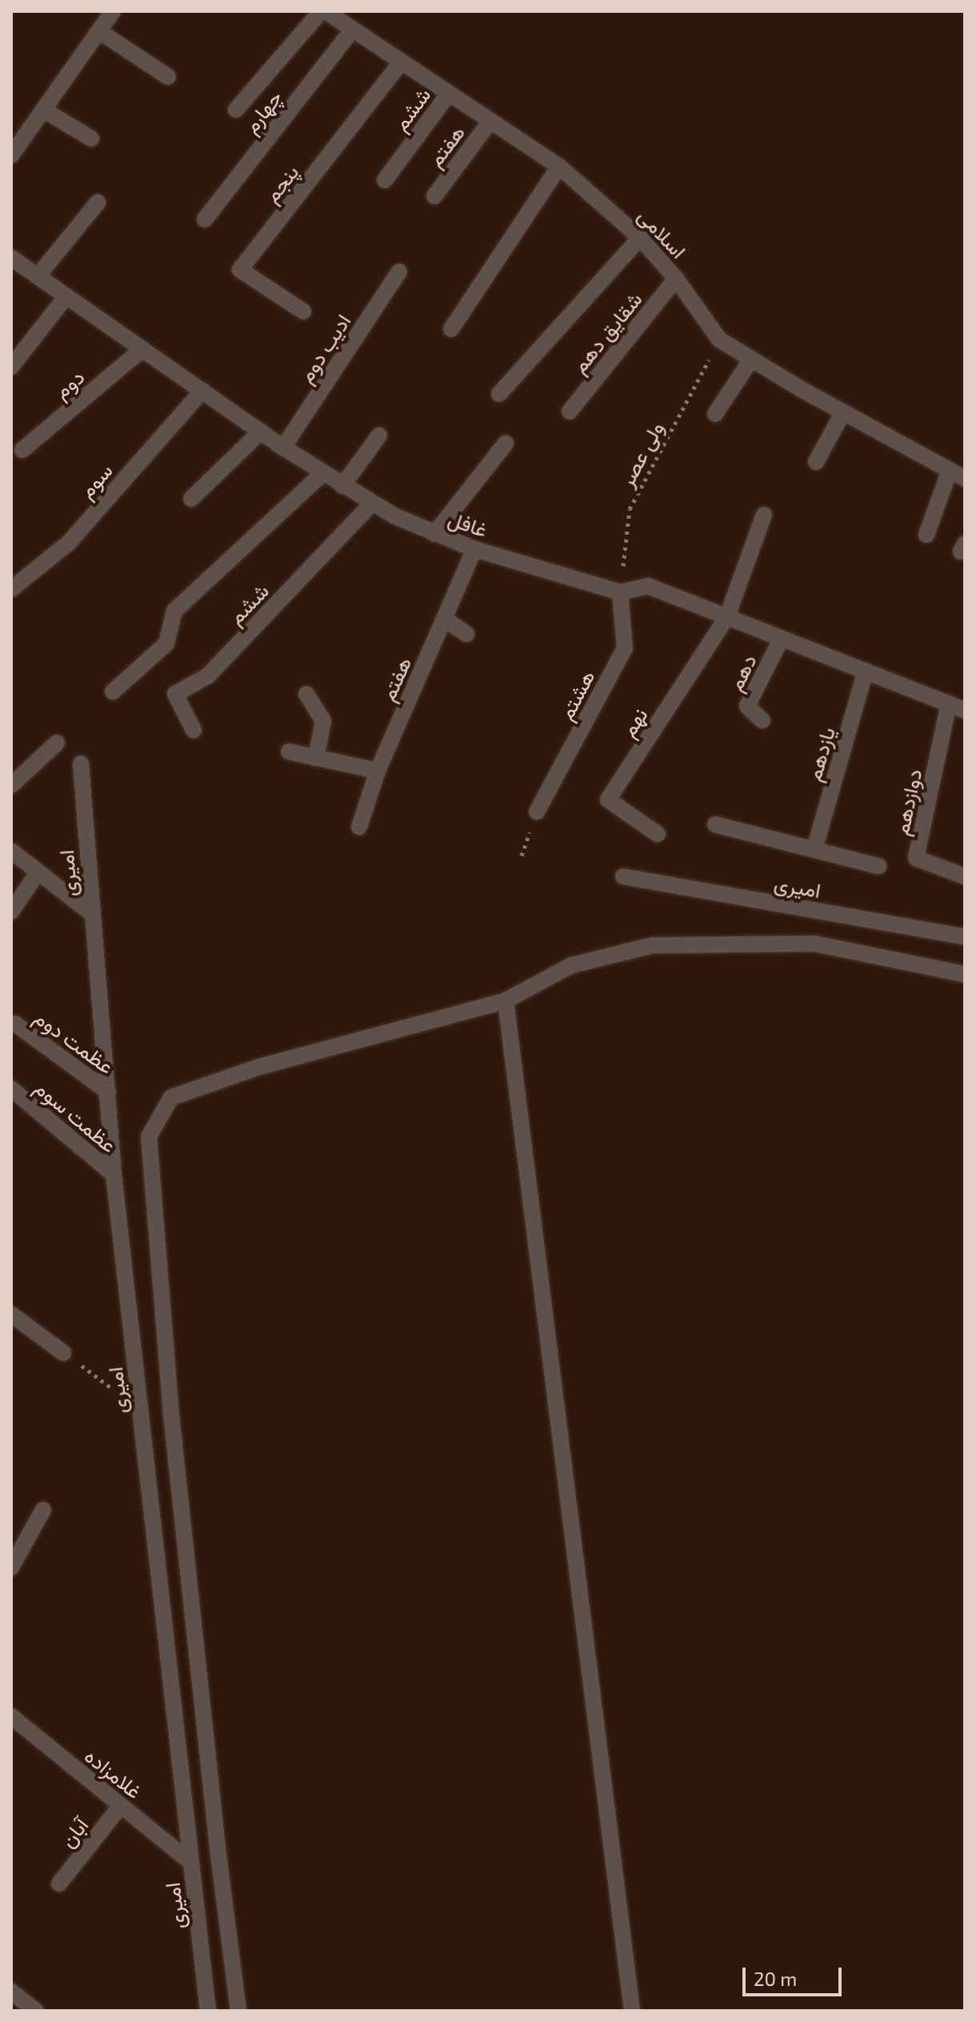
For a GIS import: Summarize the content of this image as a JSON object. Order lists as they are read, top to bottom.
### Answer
{
  "streets": {
    "street": [
      "ششم",
      "چهارم",
      "هفتم",
      "پنجم",
      "اسلامی",
      "شقایق دهم",
      "ادیب دوم",
      "دوم",
      "سوم",
      "غافل",
      "دهم",
      "هشتم",
      "نهم",
      "یازدهم",
      "دوازدهم",
      "امیری",
      "عظمت دوم",
      "عظمت سوم",
      "غلامزاده",
      "آبان"
    ],
    "path": ["ولی عصر"]
  },
  "crossings": [
    ["ششم", "اسلامی"],
    ["ششم", "غافل"],
    ["چهارم", "اسلامی"],
    ["هفتم", "اسلامی"],
    ["هفتم", "غافل"],
    ["پنجم", "اسلامی"],
    ["اسلامی", "شقایق دهم"],
    ["اسلامی", "ولی عصر"],
    ["ادیب دوم", "غافل"],
    ["دوم", "غافل"],
    ["ولی عصر", "غافل"],
    ["ولی عصر", "هشتم"],
    ["سوم", "غافل"],
    ["غافل", "دهم"],
    ["غافل", "هشتم"],
    ["غافل", "نهم"],
    ["غافل", "یازدهم"],
    ["غافل", "دوازدهم"],
    ["امیری", "عظمت دوم"],
    ["امیری", "عظمت سوم"],
    ["امیری", "غلامزاده"],
    ["غلامزاده", "آبان"]
  ],
  "scale_bar": "20 m"
}
